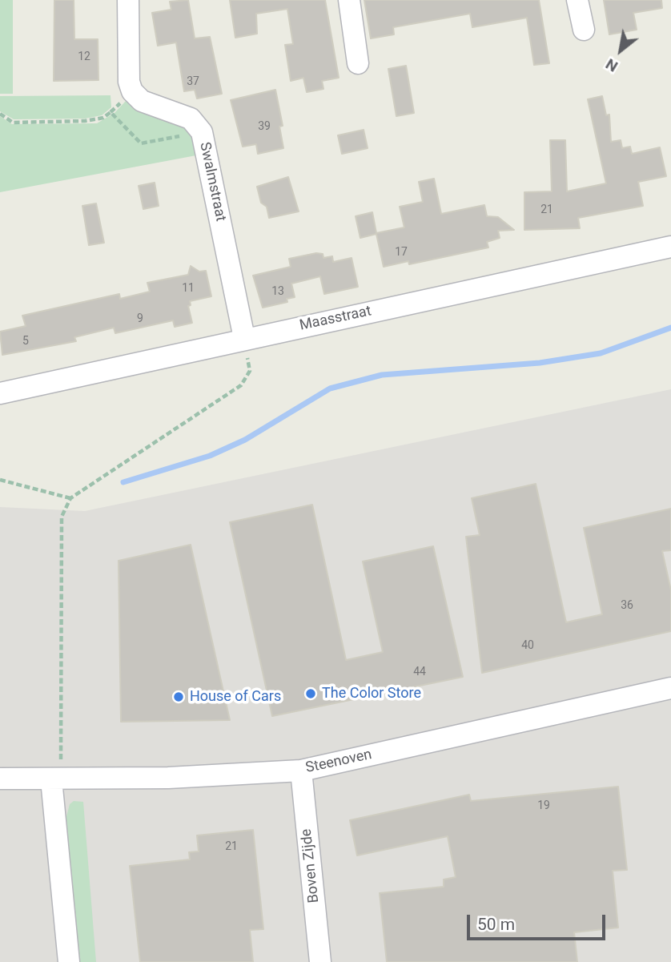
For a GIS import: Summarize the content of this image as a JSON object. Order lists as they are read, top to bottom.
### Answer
{
  "streets": {
    "street": [
      "Swalmstraat",
      "Maasstraat",
      "Steenoven",
      "Boven Zijde"
    ]
  },
  "crossings": [
    ["Swalmstraat", "Maasstraat"],
    ["Steenoven", "Boven Zijde"]
  ],
  "places": ["The Color Store", "House of Cars"],
  "house_numbers": [
    "12",
    "37",
    "39",
    "21",
    "17",
    "11",
    "13",
    "9",
    "5",
    "36",
    "40",
    "44",
    "19",
    "21"
  ],
  "scale_bar": "50 m",
  "north": "bottom left"
}
